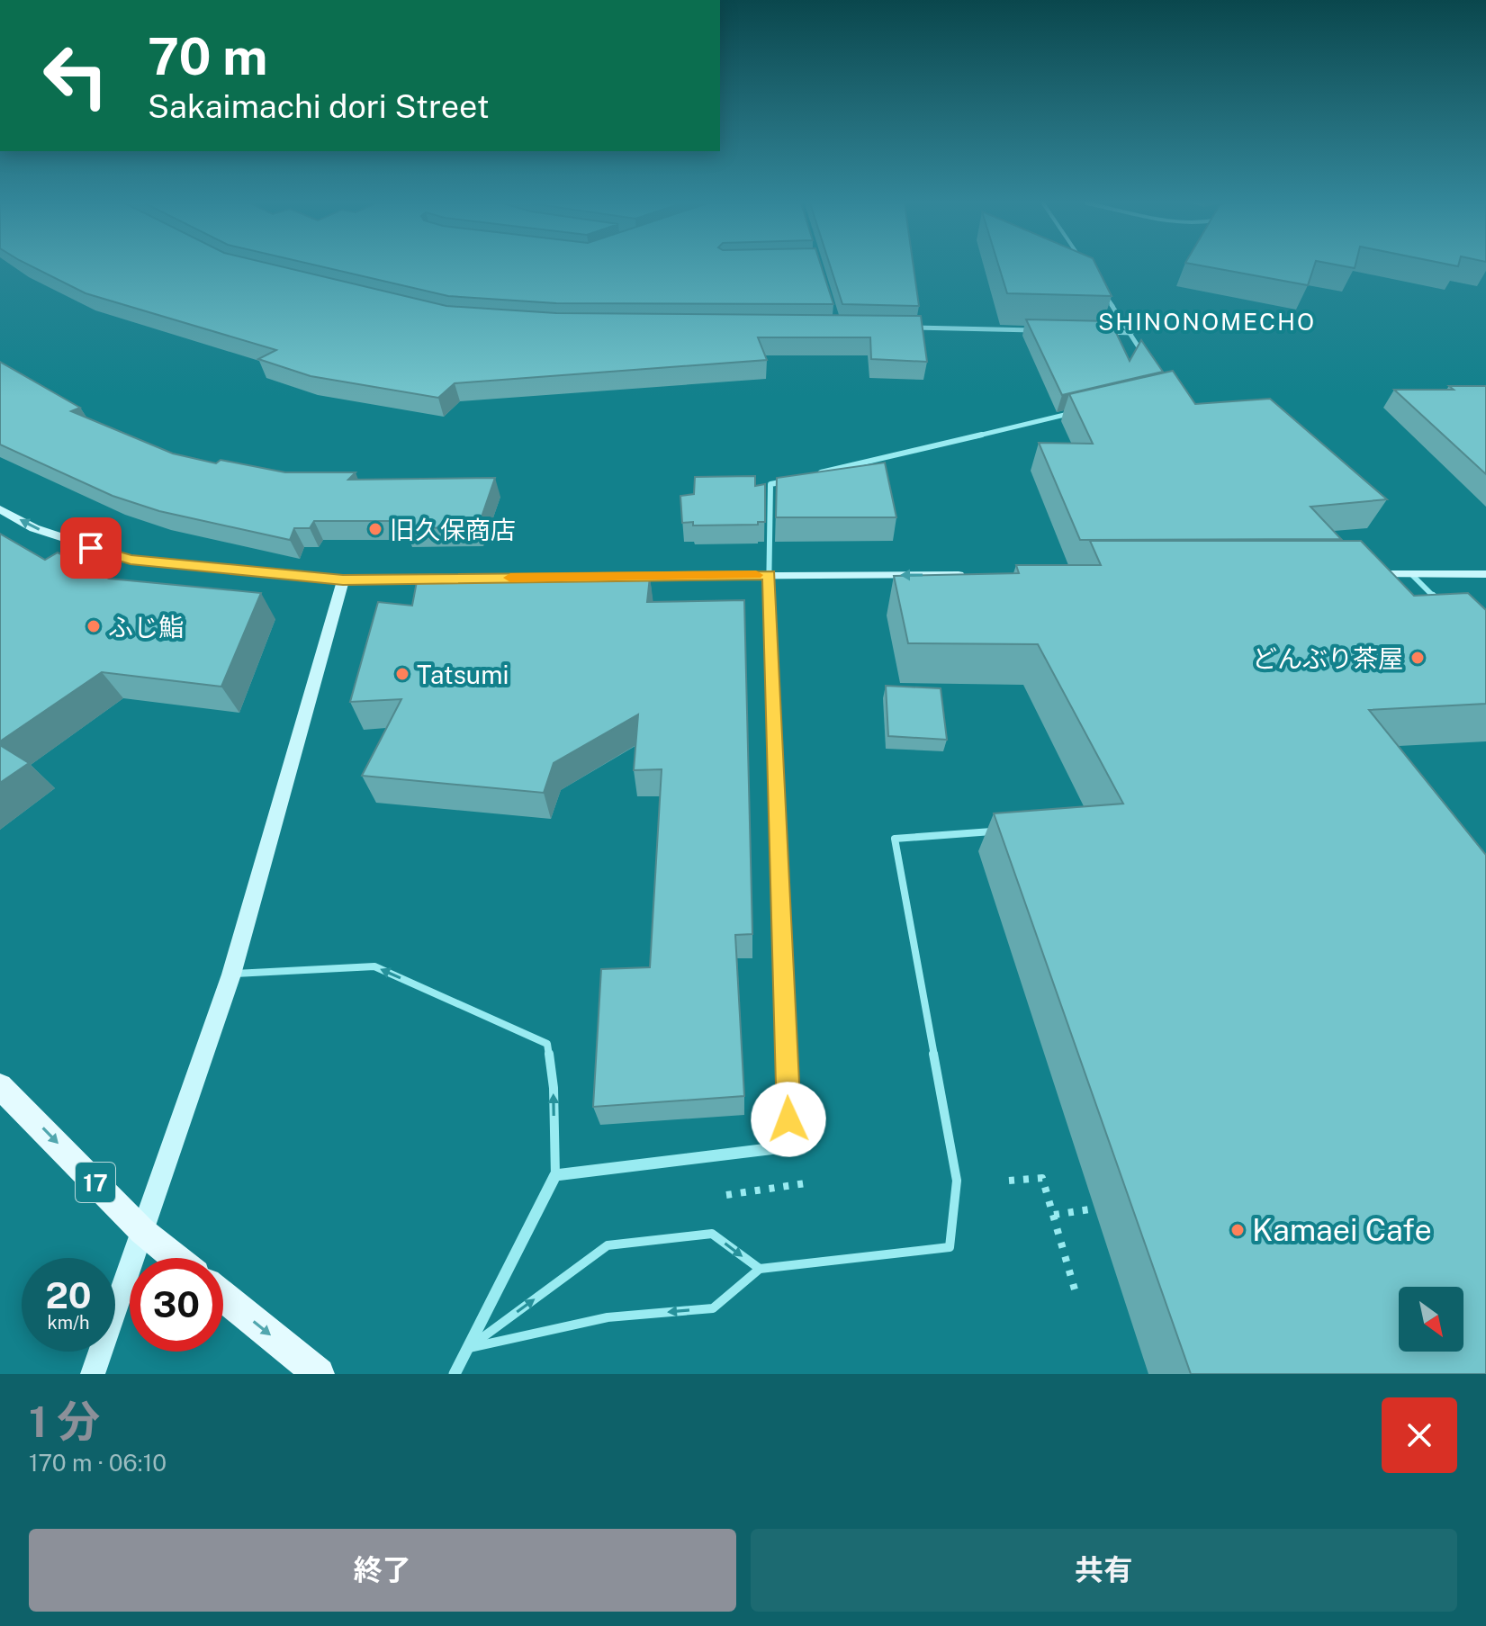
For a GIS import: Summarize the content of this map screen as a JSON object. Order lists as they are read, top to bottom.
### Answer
{
  "streets": {
    "main road": ["17"]
  },
  "districts": ["SHINONOMECHO"],
  "places": [
    "旧久保商店",
    "ふじ鮨",
    "どんぶり茶屋",
    "Tatsumi",
    "Kamaei Cafe"
  ],
  "north": "bottom right",
  "page": {
    "turn": ["70 m", "Sakaimachi dori Street"],
    "speed": "20 km/h",
    "limit": "30",
    "heading": ["1 分", "170 m · 06:10"],
    "buttons": ["終了", "共有"]
  }
}
